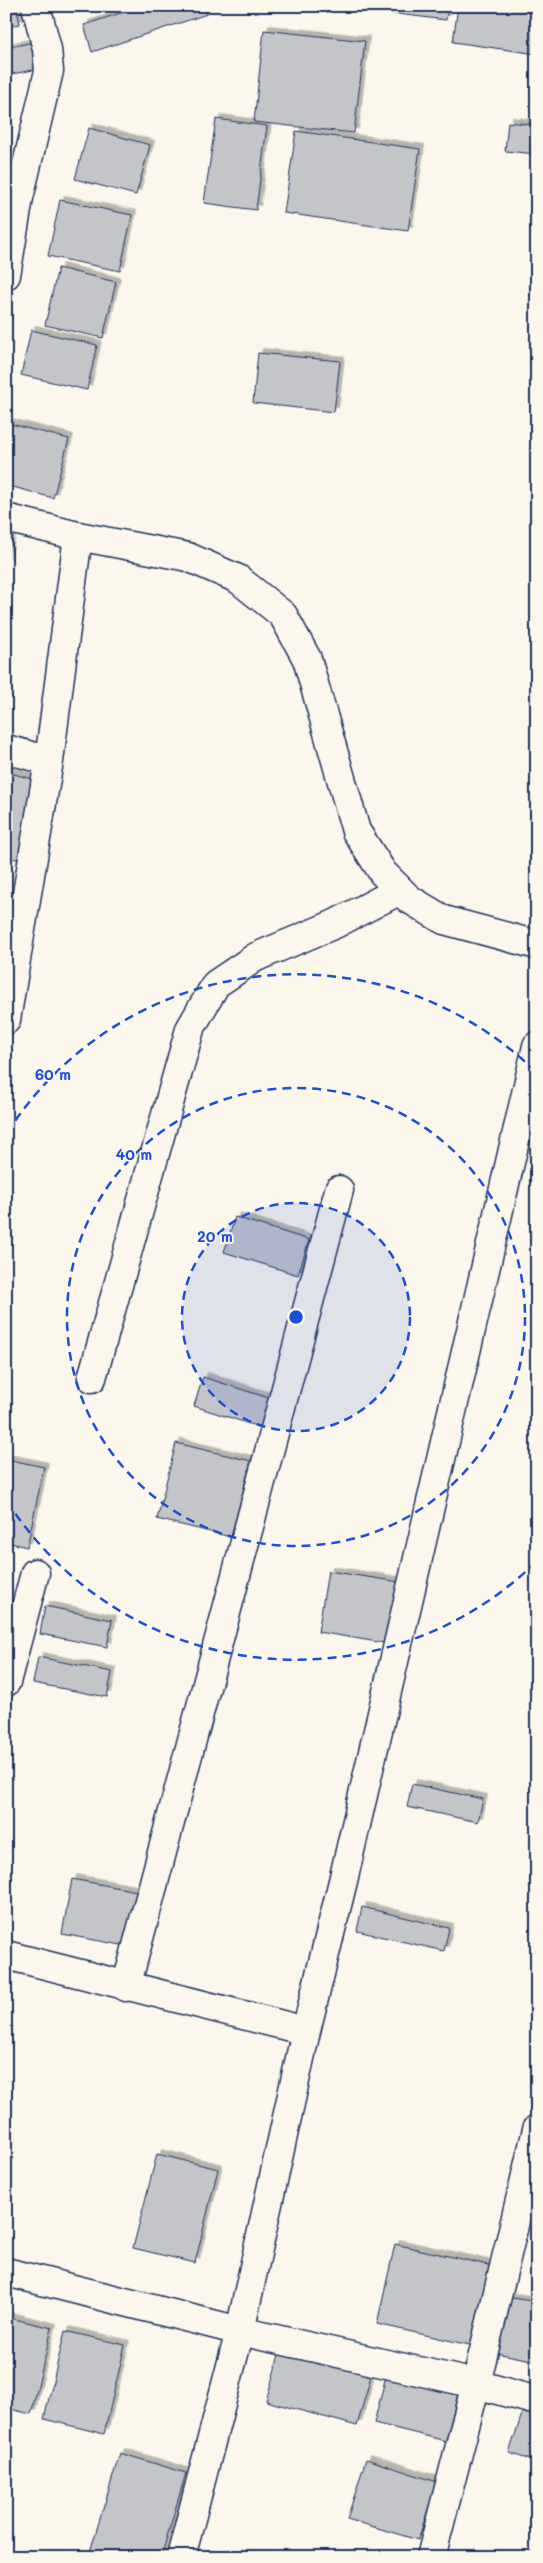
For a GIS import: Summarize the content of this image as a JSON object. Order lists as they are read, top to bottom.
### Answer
{
  "rings": ["60 m", "40 m", "20 m"]
}
